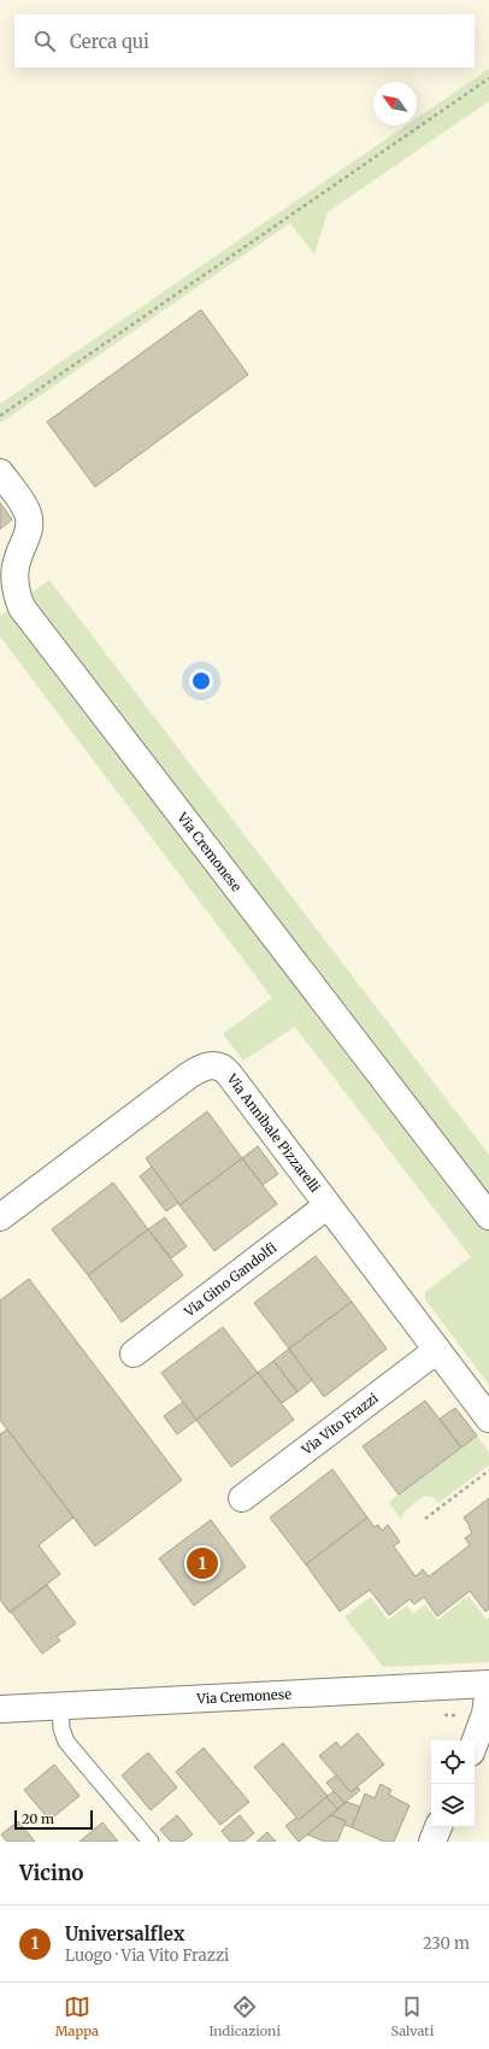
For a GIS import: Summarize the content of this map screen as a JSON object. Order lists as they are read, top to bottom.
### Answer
{
  "streets": {
    "street": [
      "Via Cremonese",
      "Via Annibale Pizzarelli",
      "Via Gino Gandolfi",
      "Via Vito Frazzi"
    ]
  },
  "crossings": [
    ["Via Annibale Pizzarelli", "Via Gino Gandolfi"],
    ["Via Annibale Pizzarelli", "Via Vito Frazzi"]
  ],
  "scale_bar": "20 m",
  "north": "top left",
  "page": {
    "search": "Cerca qui",
    "pins": "1",
    "scale": "20 m",
    "heading": "Vicino",
    "list": [
      {
        "mark": "1",
        "name": "Universalflex",
        "note": "Luogo · Via Vito Frazzi",
        "value": "230 m"
      }
    ],
    "nav": ["Mappa", "Indicazioni", "Salvati"]
  }
}
